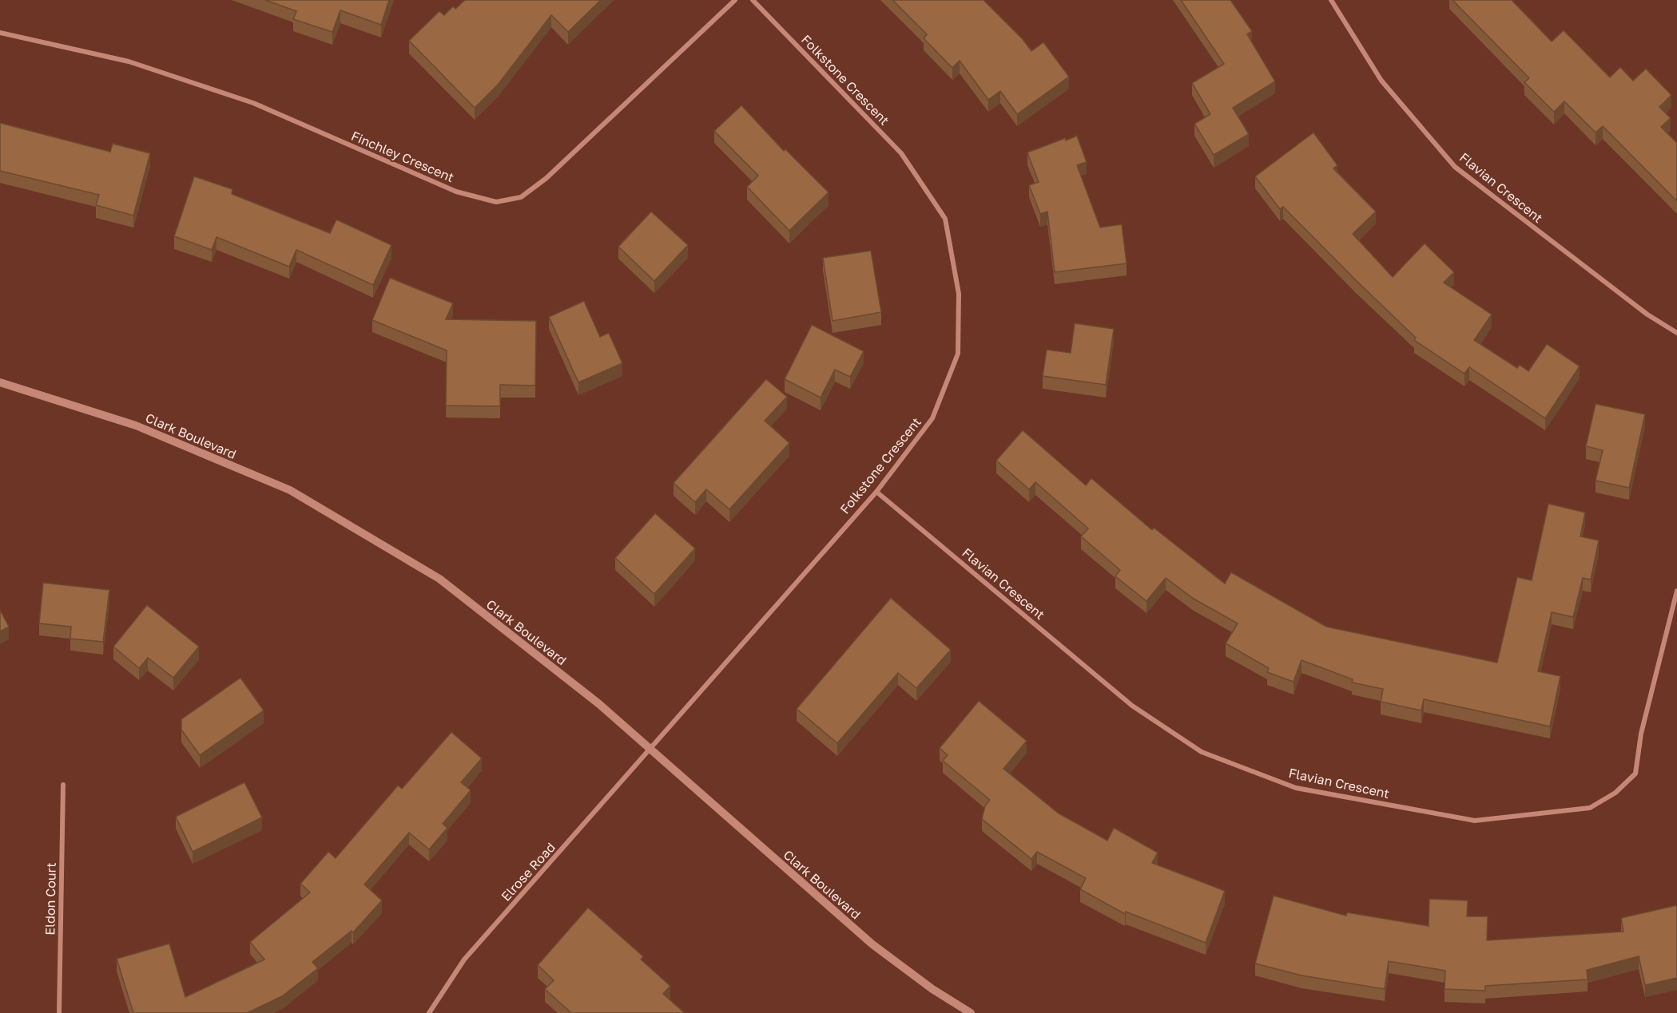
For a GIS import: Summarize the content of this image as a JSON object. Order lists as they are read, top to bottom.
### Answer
{
  "streets": {
    "street": [
      "Folkstone Crescent",
      "Finchley Crescent",
      "Flavian Crescent",
      "Clark Boulevard",
      "Elrose Road",
      "Eldon Court"
    ]
  },
  "crossings": [
    ["Folkstone Crescent", "Flavian Crescent"],
    ["Folkstone Crescent", "Clark Boulevard"],
    ["Folkstone Crescent", "Elrose Road"],
    ["Clark Boulevard", "Elrose Road"]
  ]
}
